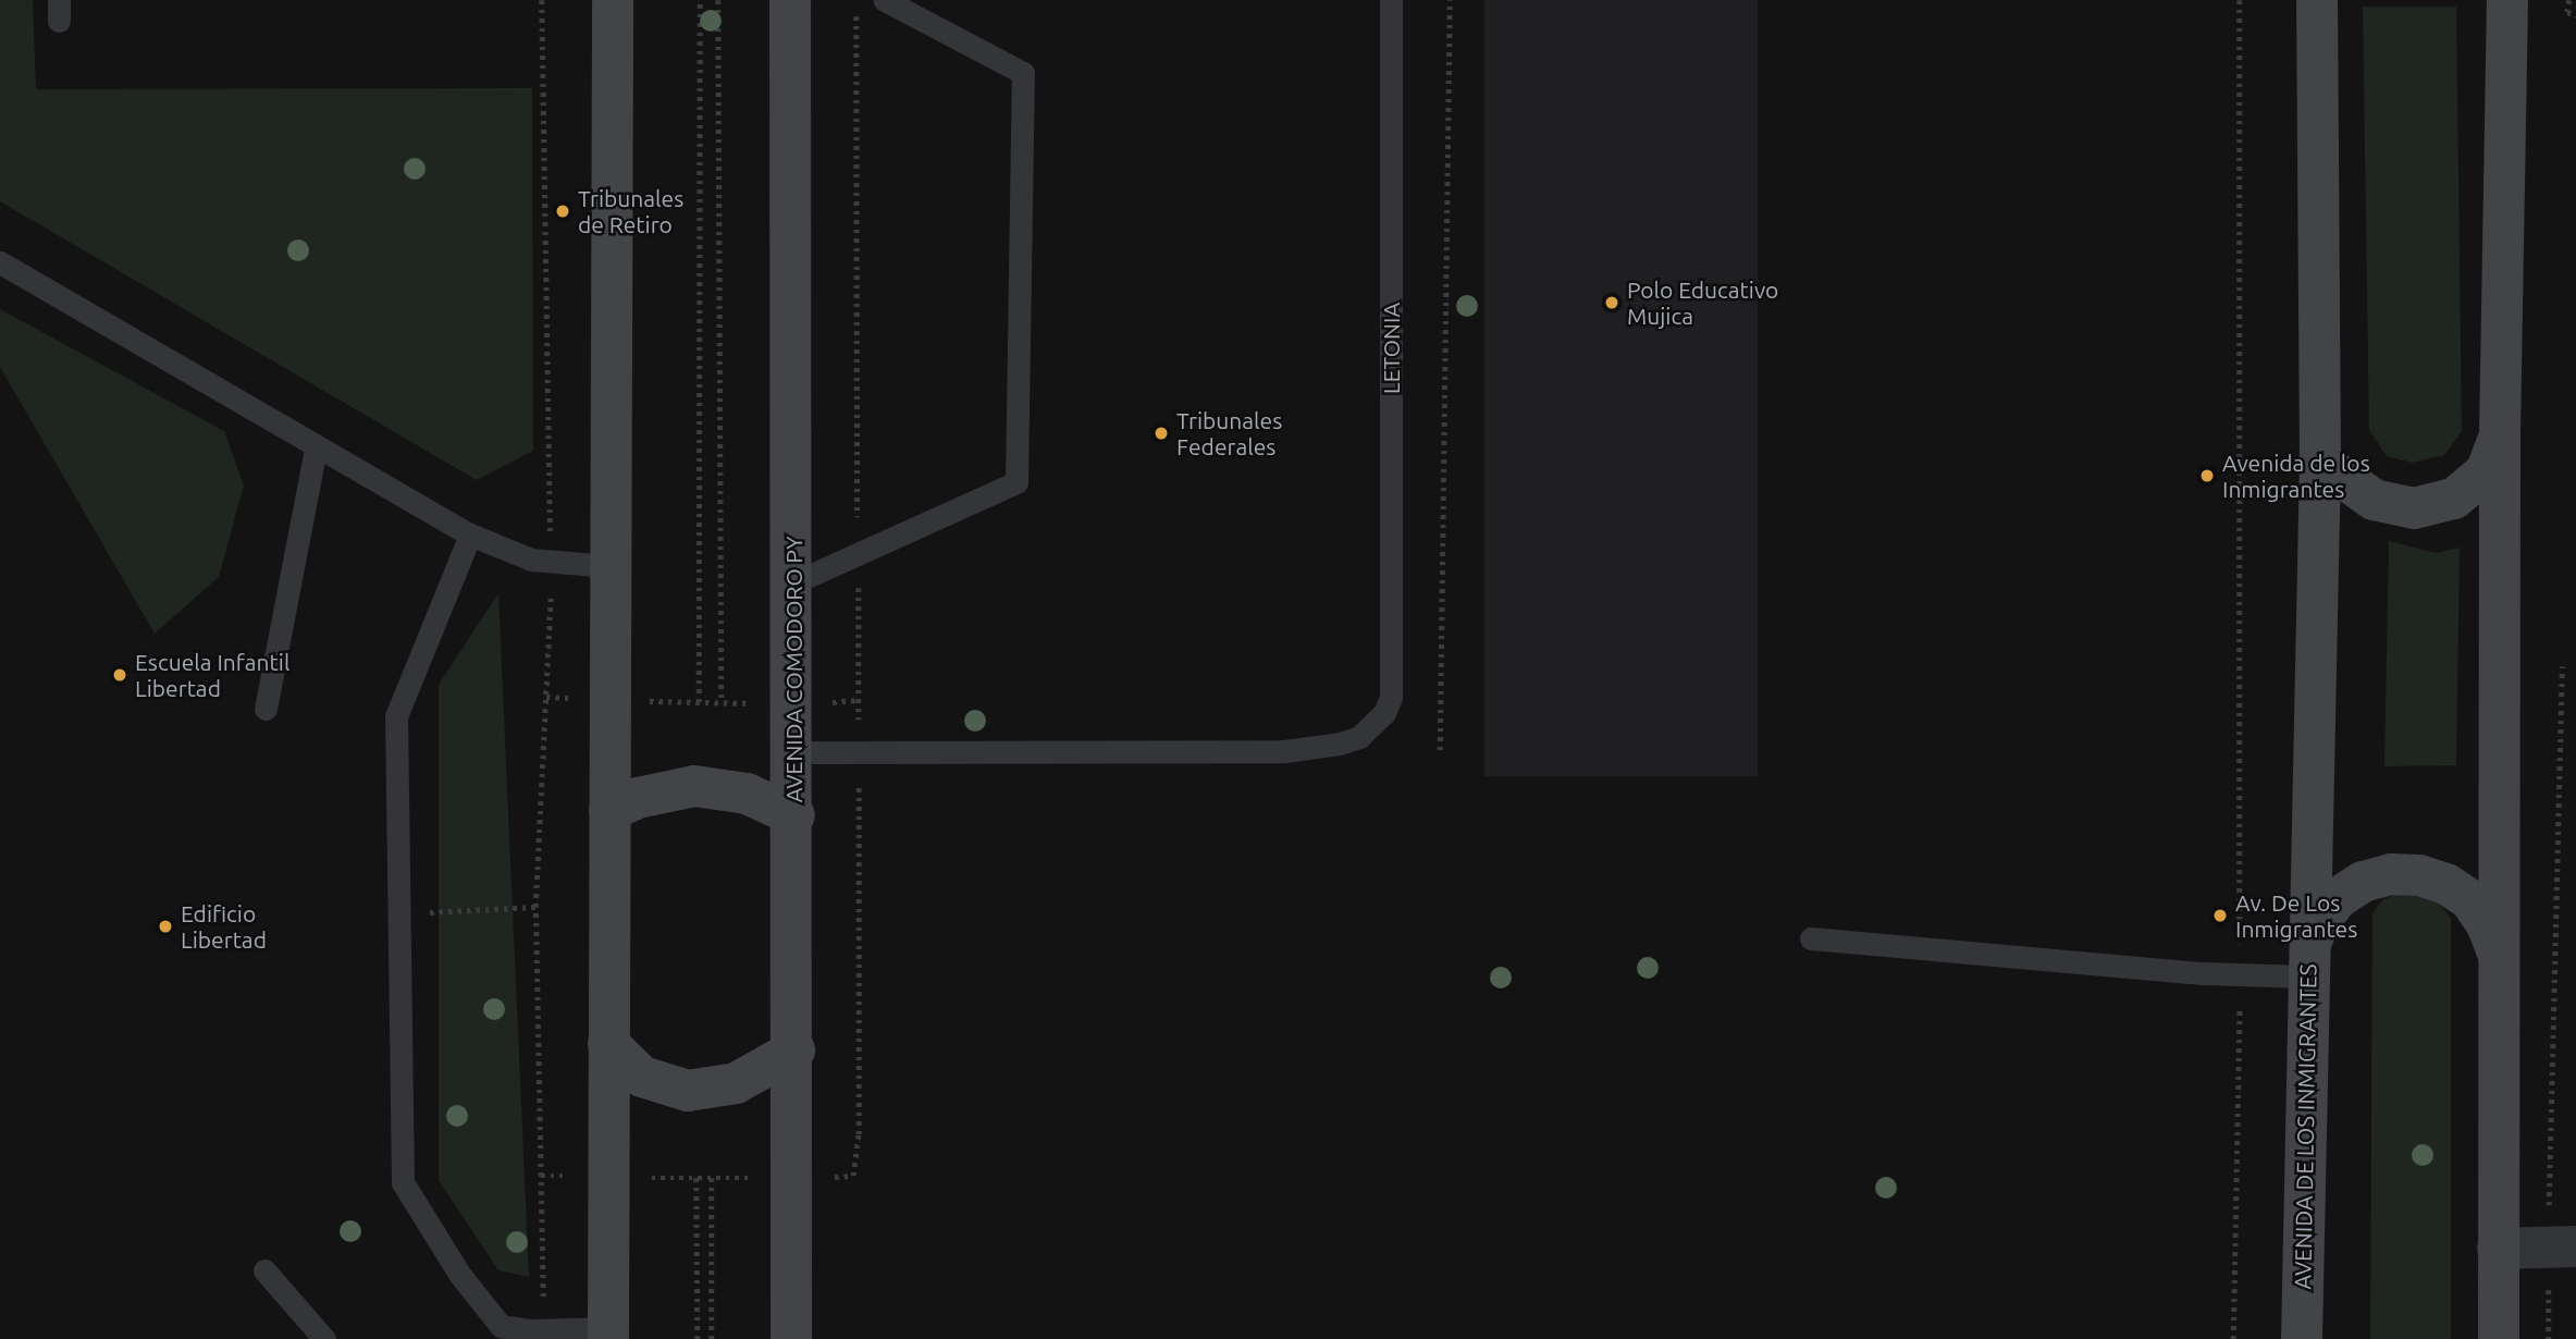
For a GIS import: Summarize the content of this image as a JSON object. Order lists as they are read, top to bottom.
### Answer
{
  "streets": {
    "main road": ["AVENIDA COMODORO PY", "AVENIDA DE LOS INMIGRANTES"],
    "lane": ["LETONIA"]
  },
  "crossings": [
    ["LETONIA", "AVENIDA COMODORO PY"]
  ],
  "places": [
    "Tribunales de Retiro",
    "Polo Educativo Mujica",
    "Tribunales Federales",
    "Avenida de los Inmigrantes",
    "Escuela Infantil Libertad",
    "Av. De Los Inmigrantes",
    "Edificio Libertad"
  ]
}
